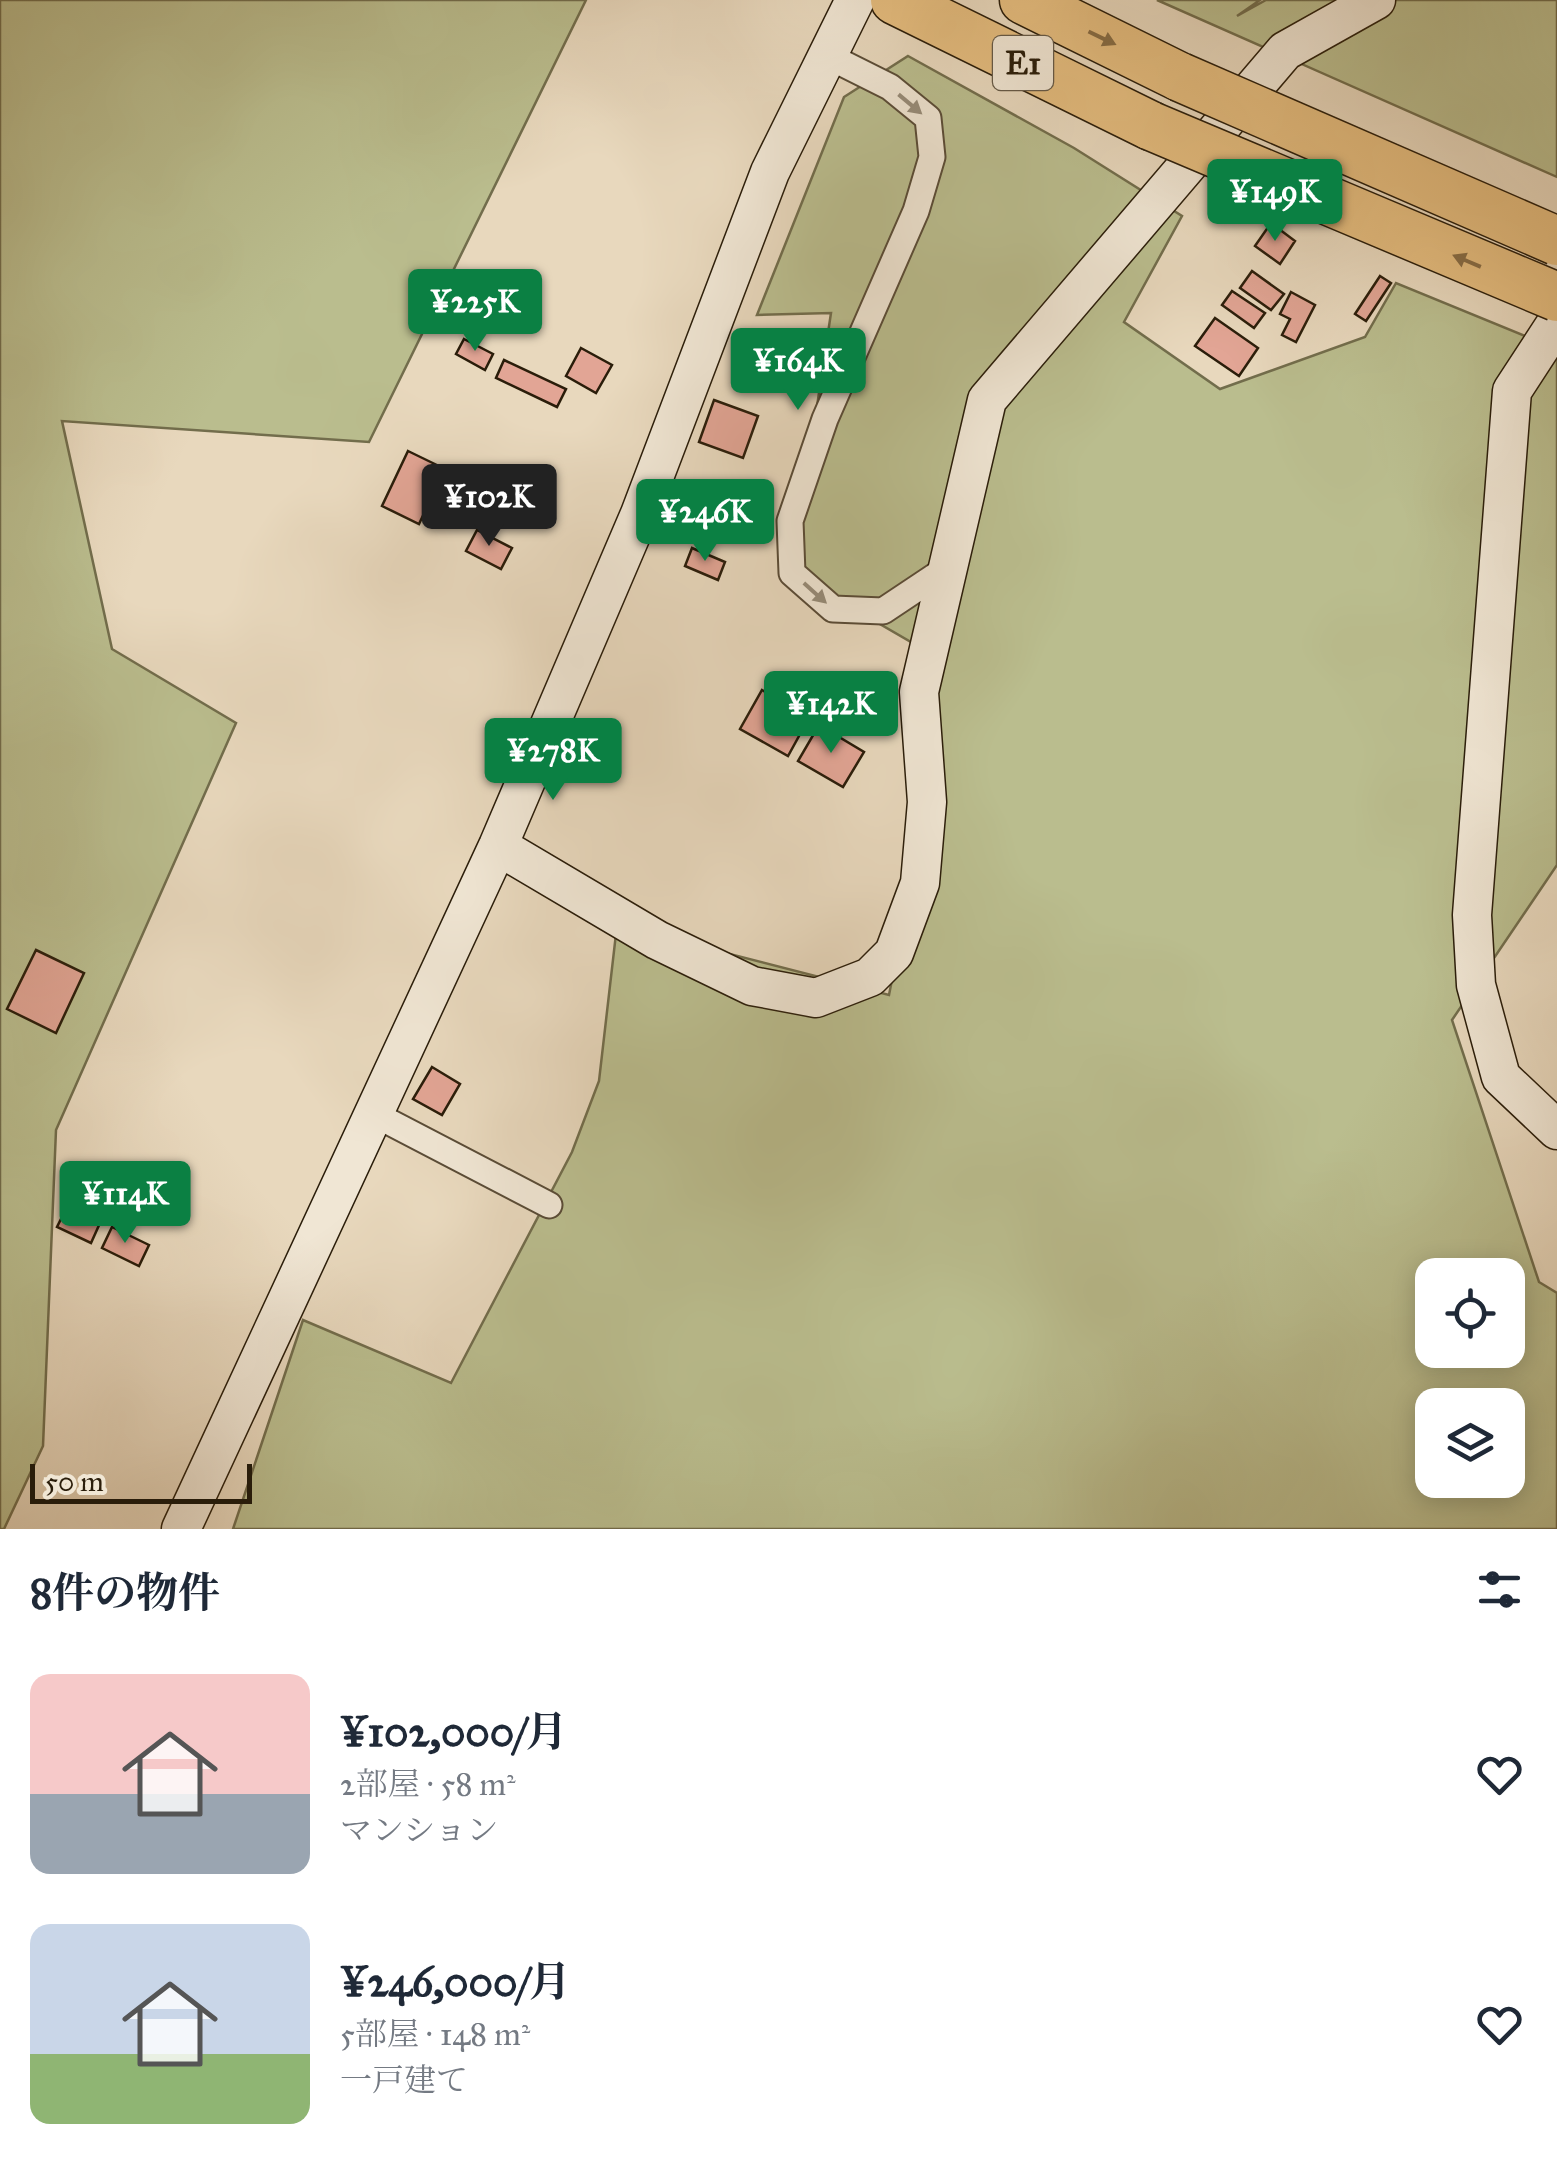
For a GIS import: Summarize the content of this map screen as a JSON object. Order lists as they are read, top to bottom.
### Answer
{
  "streets": {
    "highway": ["E1"]
  },
  "scale_bar": "50 m",
  "page": {
    "price": [
      "¥149K",
      "¥225K",
      "¥164K",
      "¥102K",
      "¥246K",
      "¥142K",
      "¥278K",
      "¥114K"
    ],
    "scale": "50 m",
    "heading": "8件の物件",
    "list": [
      {
        "name": "¥102,000/月",
        "note": "2部屋 · 58 m² · マンション"
      },
      {
        "name": "¥246,000/月",
        "note": "5部屋 · 148 m² · 一戸建て"
      }
    ]
  }
}
